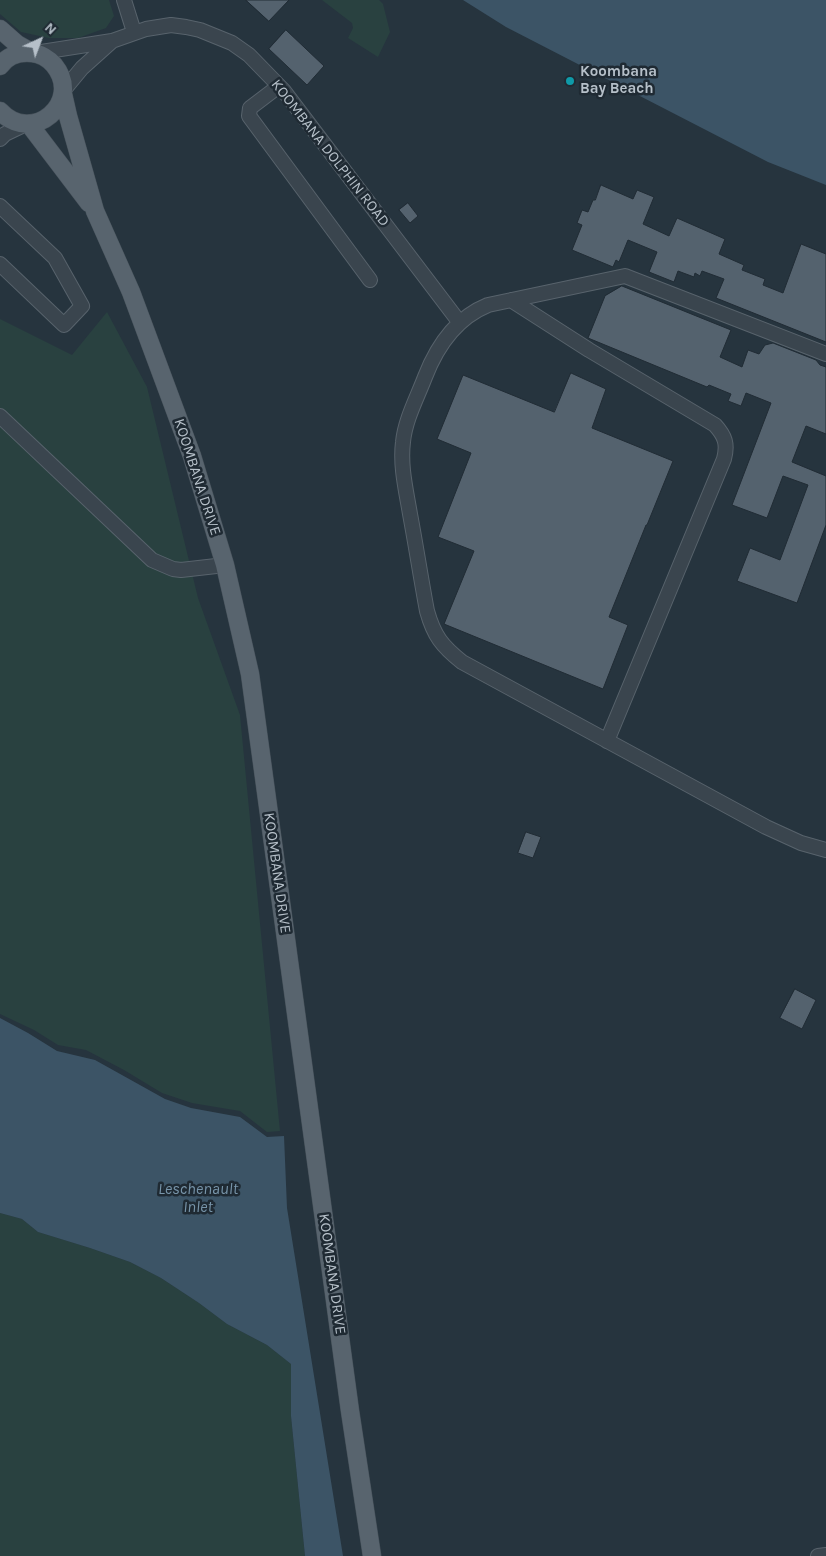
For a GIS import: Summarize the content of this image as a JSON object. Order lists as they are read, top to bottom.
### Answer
{
  "streets": {
    "main road": ["KOOMBANA DRIVE"],
    "street": ["KOOMBANA DOLPHIN ROAD"]
  },
  "crossings": [
    ["KOOMBANA DOLPHIN ROAD", "KOOMBANA DRIVE"]
  ],
  "water": ["Leschenault Inlet"],
  "places": ["Koombana Bay Beach"],
  "north": "top right"
}
